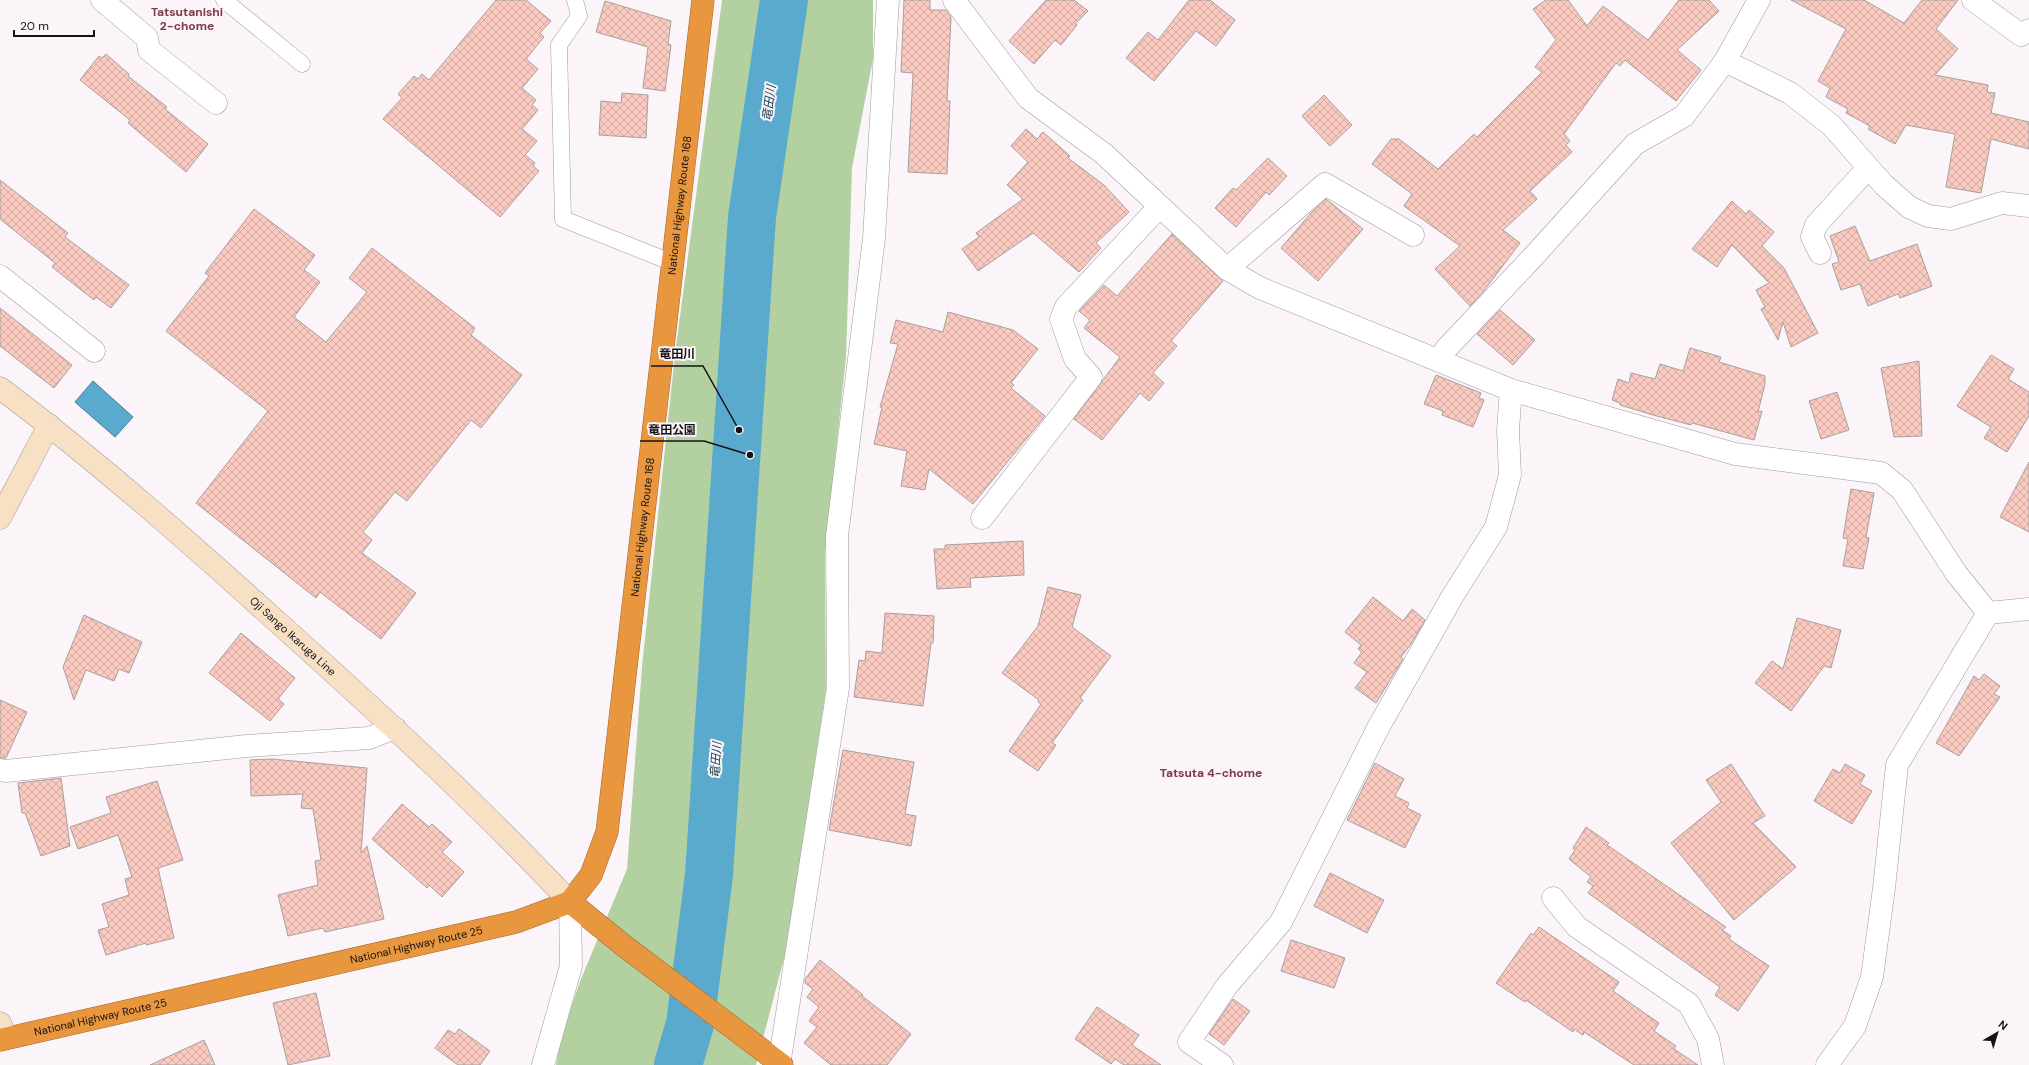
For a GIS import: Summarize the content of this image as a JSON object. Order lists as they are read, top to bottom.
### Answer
{
  "streets": {
    "highway": ["National Highway Route 168", "National Highway Route 25"],
    "main road": ["Oji Sango Ikaruga Line"]
  },
  "crossings": [
    ["National Highway Route 168", "Oji Sango Ikaruga Line"],
    ["National Highway Route 168", "National Highway Route 25"],
    ["Oji Sango Ikaruga Line", "National Highway Route 25"]
  ],
  "districts": ["Tatsutanishi 2-chome", "Tatsuta 4-chome"],
  "water": ["竜田川"],
  "places": ["竜田川", "竜田公園"],
  "scale_bar": "20 m",
  "north": "top right"
}
